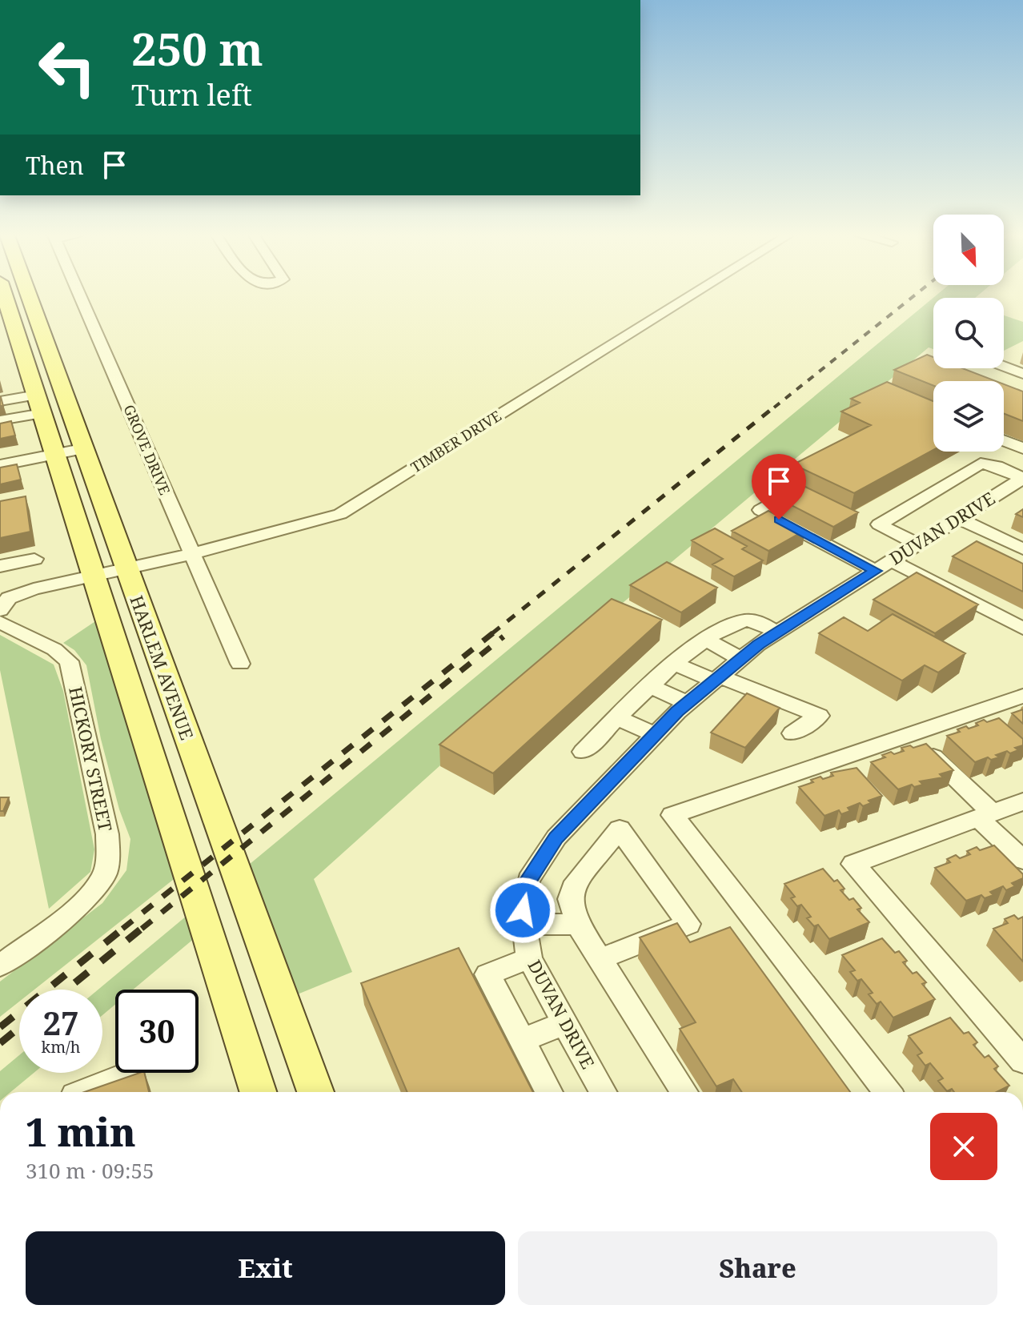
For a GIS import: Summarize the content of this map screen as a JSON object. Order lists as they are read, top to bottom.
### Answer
{
  "streets": {
    "main road": ["HARLEM AVENUE"],
    "street": [
      "TIMBER DRIVE",
      "GROVE DRIVE",
      "DUVAN DRIVE",
      "HICKORY STREET"
    ]
  },
  "crossings": [
    ["TIMBER DRIVE", "GROVE DRIVE"],
    ["TIMBER DRIVE", "HARLEM AVENUE"]
  ],
  "north": "bottom right",
  "page": {
    "turn": ["250 m", "Turn left"],
    "then": "Then",
    "speed": "27 km/h",
    "limit": "30",
    "heading": ["1 min", "310 m · 09:55"],
    "buttons": ["Exit", "Share"]
  }
}
